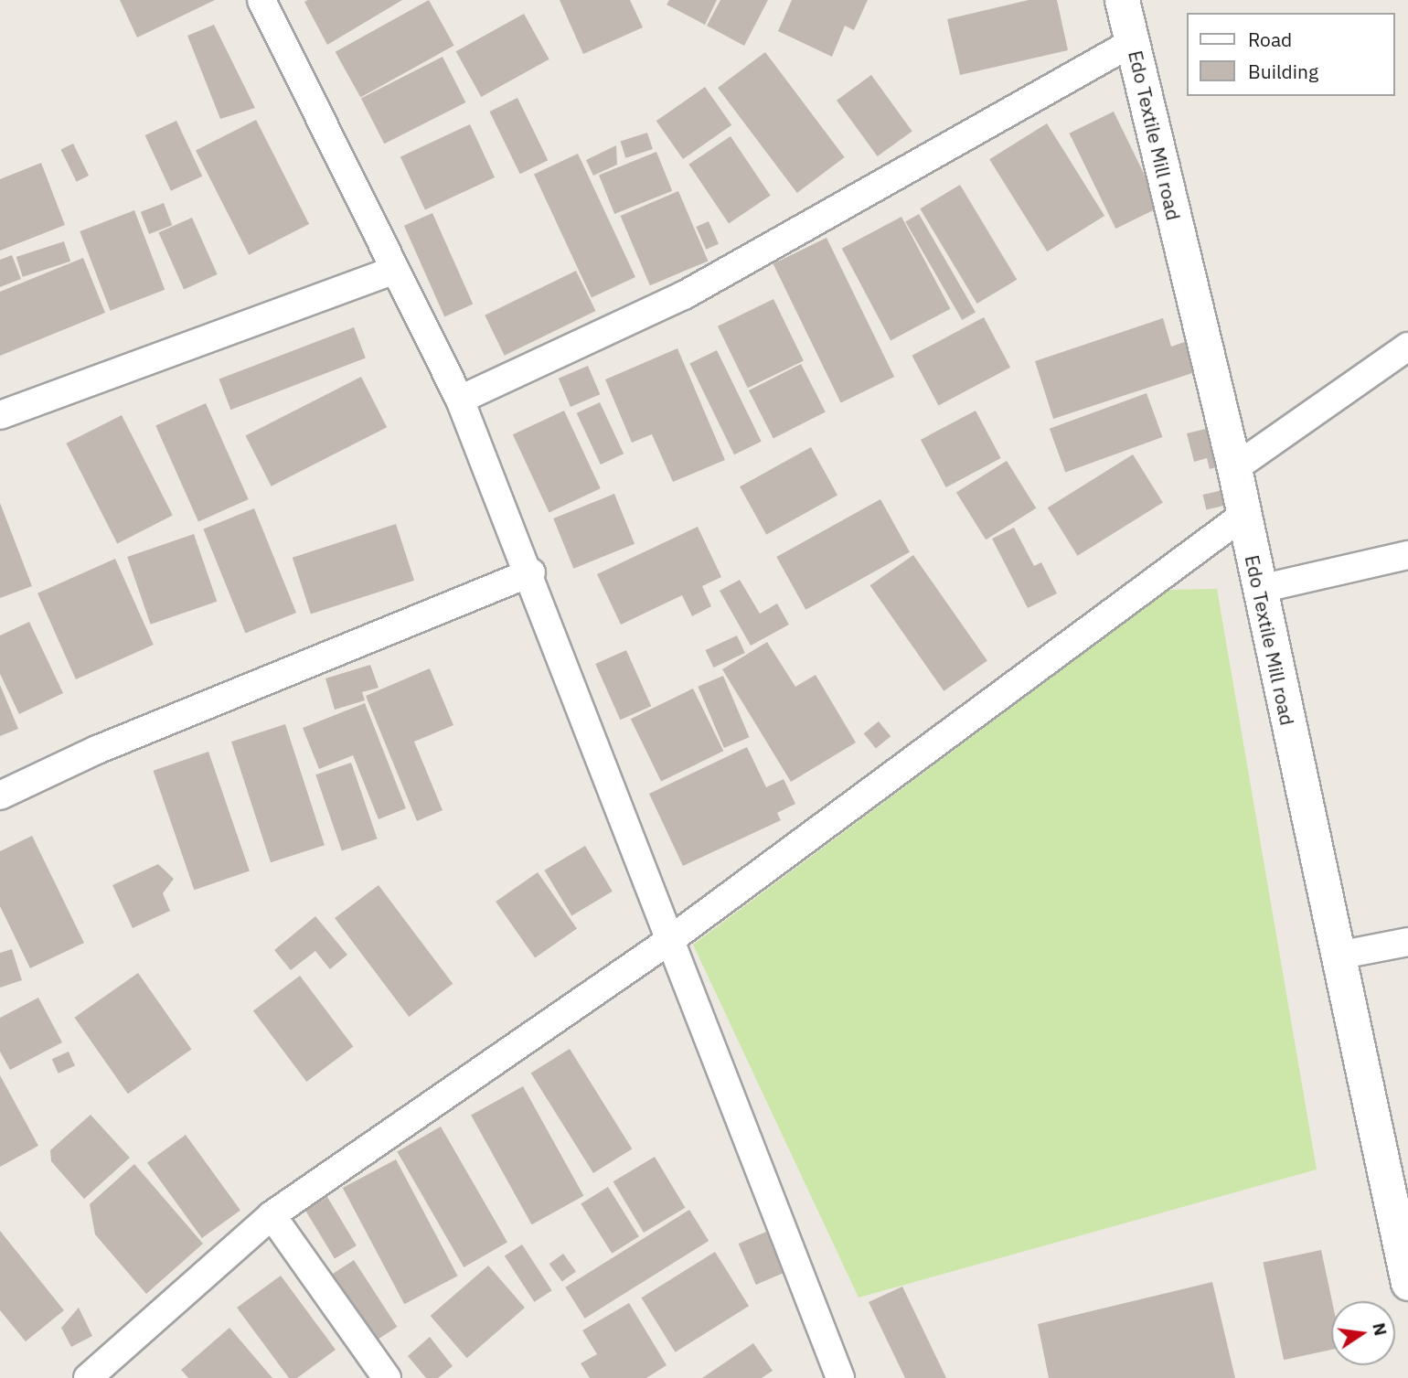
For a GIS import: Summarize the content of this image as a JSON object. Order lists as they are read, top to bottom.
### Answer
{
  "streets": {
    "street": ["Edo Textile Mill road"]
  },
  "legend": ["Road", "Building"],
  "north": "right"
}
